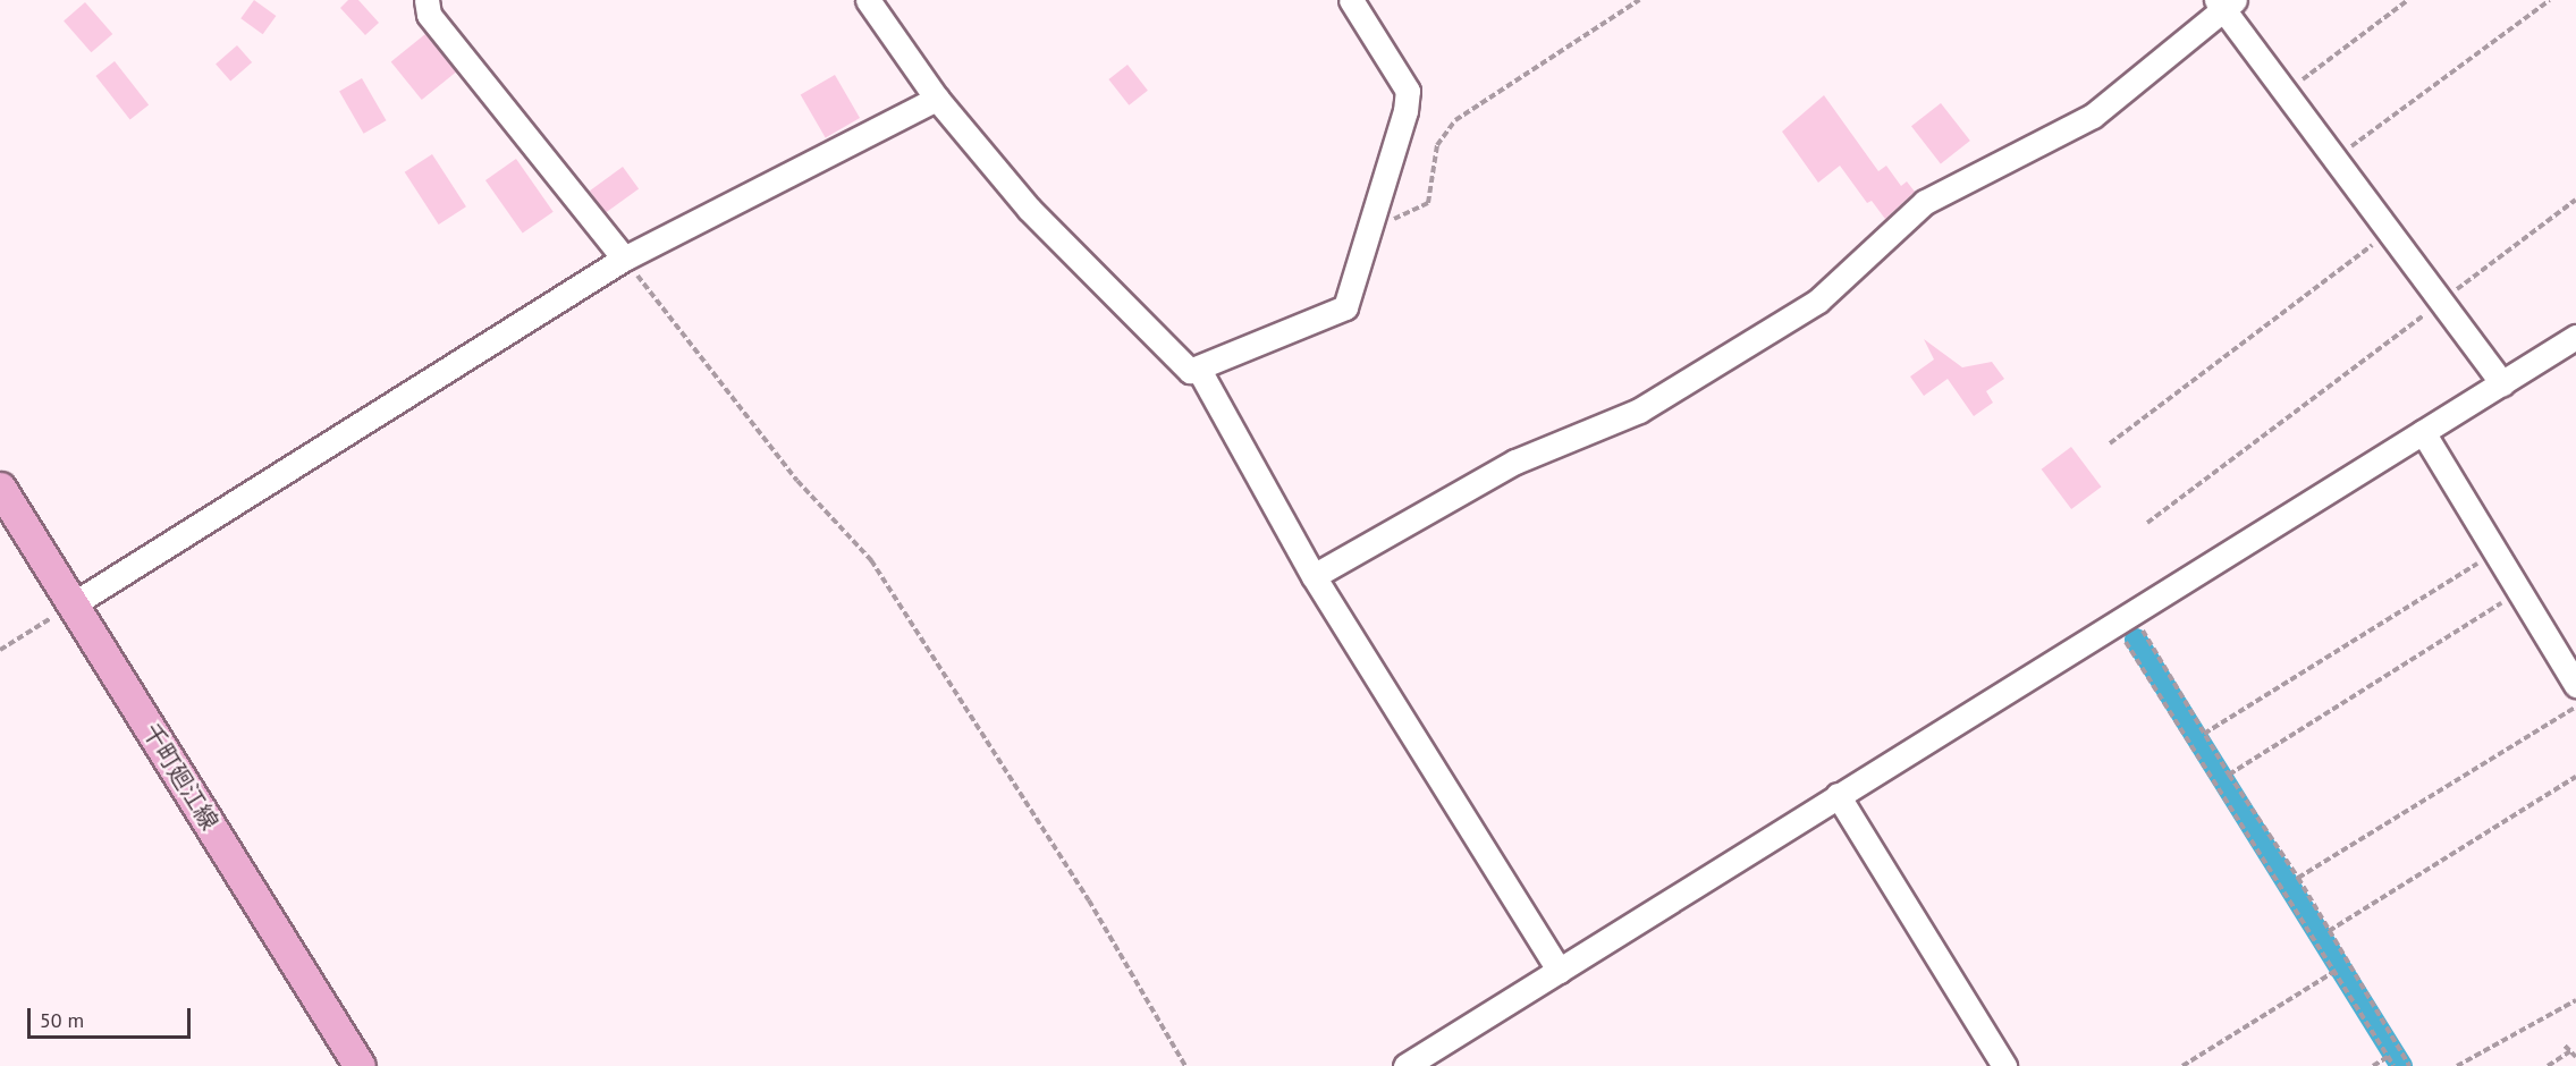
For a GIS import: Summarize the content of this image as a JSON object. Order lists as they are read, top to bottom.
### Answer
{
  "streets": {
    "main road": ["千町廻江線"]
  },
  "scale_bar": "50 m"
}
